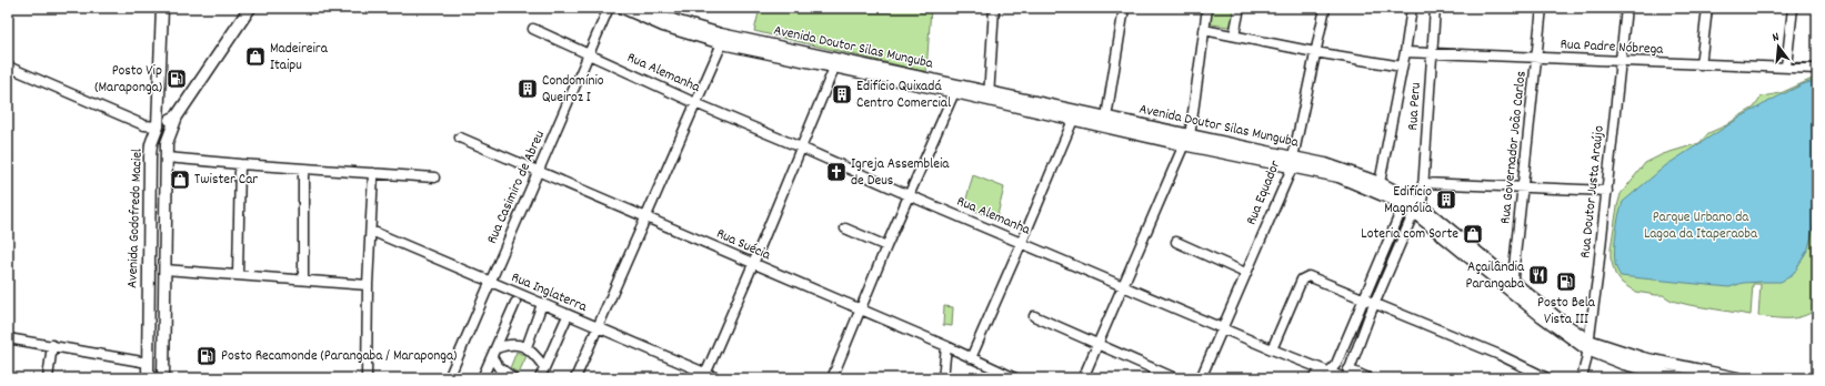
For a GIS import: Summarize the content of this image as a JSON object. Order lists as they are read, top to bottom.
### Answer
{
  "streets": {
    "main road": ["Avenida Doutor Silas Munguba", "Avenida Godofredo Maciel"],
    "street": [
      "Rua Padre Nóbrega",
      "Rua Alemanha",
      "Rua Peru",
      "Rua Governador João Carlos",
      "Rua Casimiro de Abreu",
      "Rua Doutor Justa Araújo",
      "Rua Equador",
      "Rua Suécia",
      "Rua Inglaterra"
    ]
  },
  "crossings": [
    ["Avenida Doutor Silas Munguba", "Rua Peru"],
    ["Avenida Doutor Silas Munguba", "Rua Governador João Carlos"],
    ["Avenida Doutor Silas Munguba", "Rua Doutor Justa Araújo"],
    ["Avenida Doutor Silas Munguba", "Rua Equador"],
    ["Rua Padre Nóbrega", "Rua Peru"],
    ["Rua Padre Nóbrega", "Rua Governador João Carlos"],
    ["Rua Padre Nóbrega", "Rua Doutor Justa Araújo"],
    ["Rua Alemanha", "Rua Casimiro de Abreu"],
    ["Rua Alemanha", "Rua Equador"],
    ["Rua Casimiro de Abreu", "Rua Suécia"],
    ["Rua Casimiro de Abreu", "Rua Inglaterra"]
  ],
  "parks": ["Parque Urbano da Lagoa da Itaperaoba"],
  "places": {
    "shop": ["Madeireira Itaipu", "Twister Car", "Loteria com Sorte"],
    "fuel station": ["Posto Vip (Maraponga)", "Posto Bela Vista III", "Posto Recamonde (Parangaba / Maraponga)"],
    "building": ["Condomínio Queiroz I", "Edifício Quixadá Centro Comercial", "Edifício Magnólia"],
    "church": ["Igreja Assembleia de Deus"],
    "restaurant": ["Açailândia Parangaba"]
  },
  "north": "top"
}
